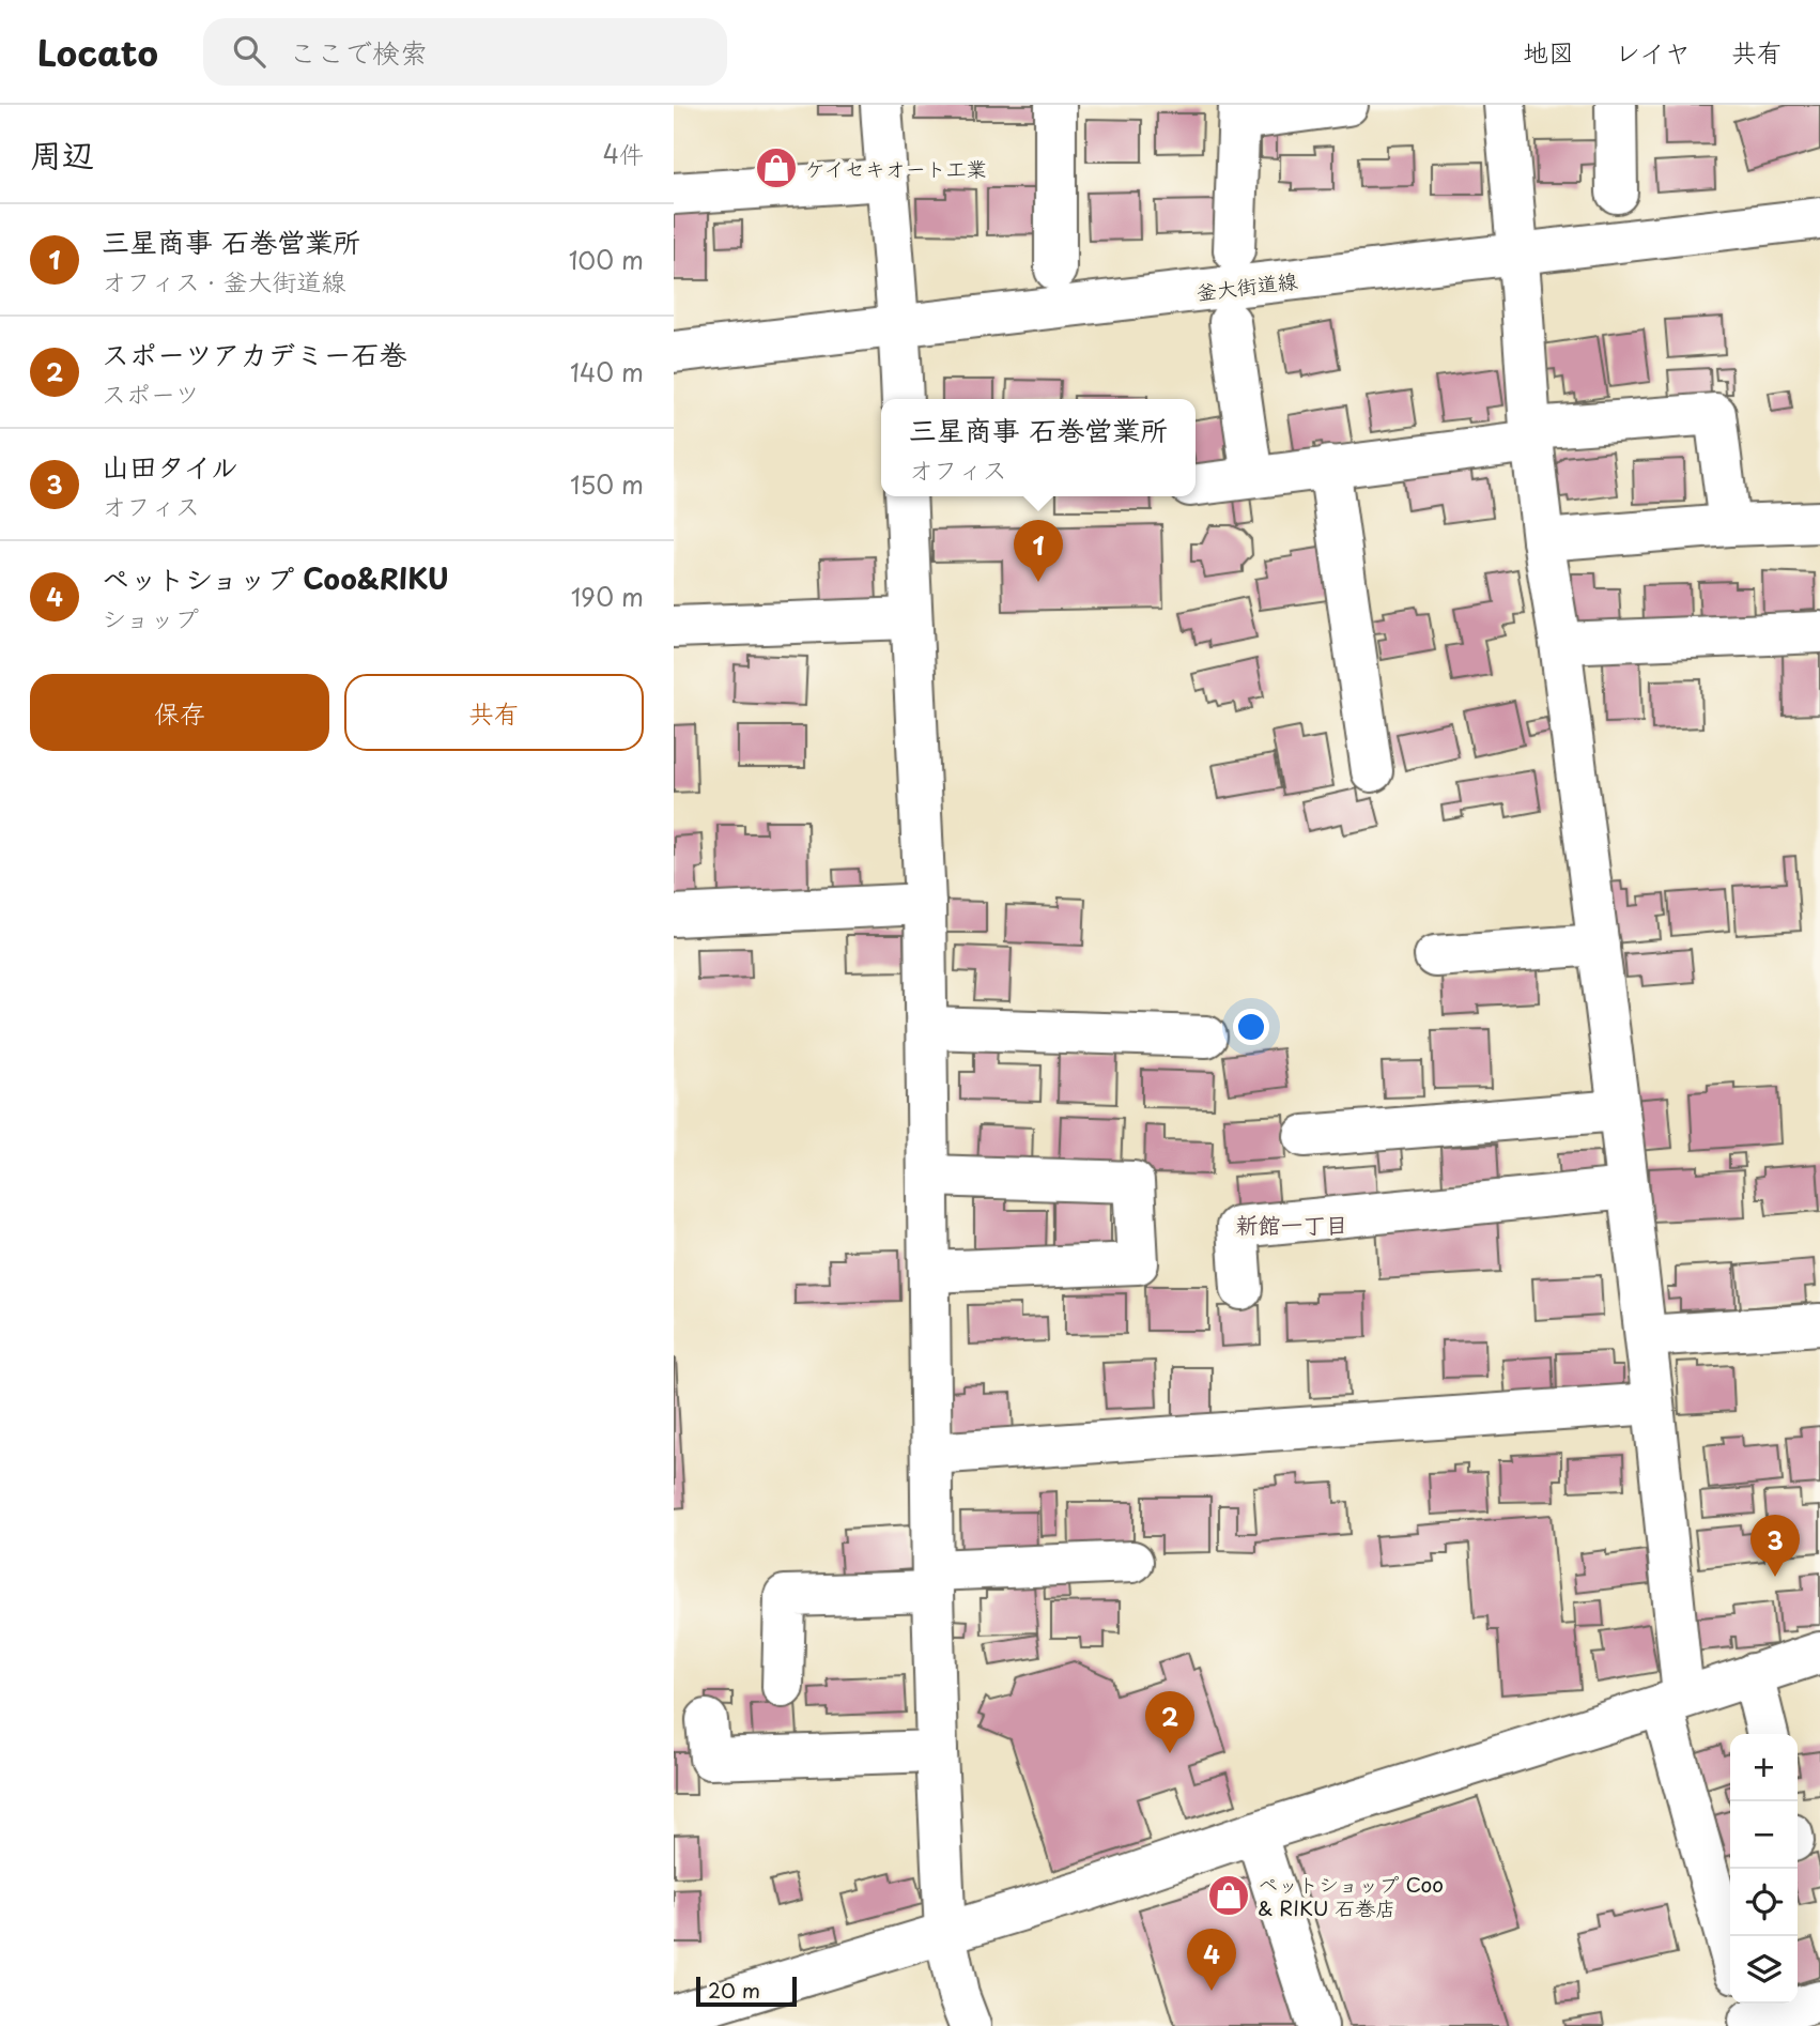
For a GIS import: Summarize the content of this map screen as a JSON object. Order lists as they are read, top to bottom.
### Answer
{
  "streets": {
    "street": ["釜大街道線"]
  },
  "districts": ["新館一丁目"],
  "places": {
    "shop": ["ケイセキオート工業", "ペットショップ Coo & RIKU 石巻店"]
  },
  "scale_bar": "20 m",
  "page": {
    "header": "Locato",
    "search": "ここで検索",
    "nav": ["地図", "レイヤ", "共有"],
    "heading": ["周辺", "4件"],
    "list": [
      {
        "mark": "1",
        "name": "三星商事 石巻営業所",
        "note": "オフィス · 釜大街道線",
        "value": "100 m"
      },
      {
        "mark": "2",
        "name": "スポーツアカデミー石巻",
        "note": "スポーツ",
        "value": "140 m"
      },
      {
        "mark": "3",
        "name": "山田タイル",
        "note": "オフィス",
        "value": "150 m"
      },
      {
        "mark": "4",
        "name": "ペットショップ Coo&RIKU",
        "note": "ショップ",
        "value": "190 m"
      }
    ],
    "popup": ["三星商事 石巻営業所", "オフィス"],
    "pins": [
      "1",
      "3",
      "2",
      "4"
    ],
    "buttons": ["保存", "共有"],
    "map_buttons": ["+", "−"],
    "scale": "20 m"
  }
}
